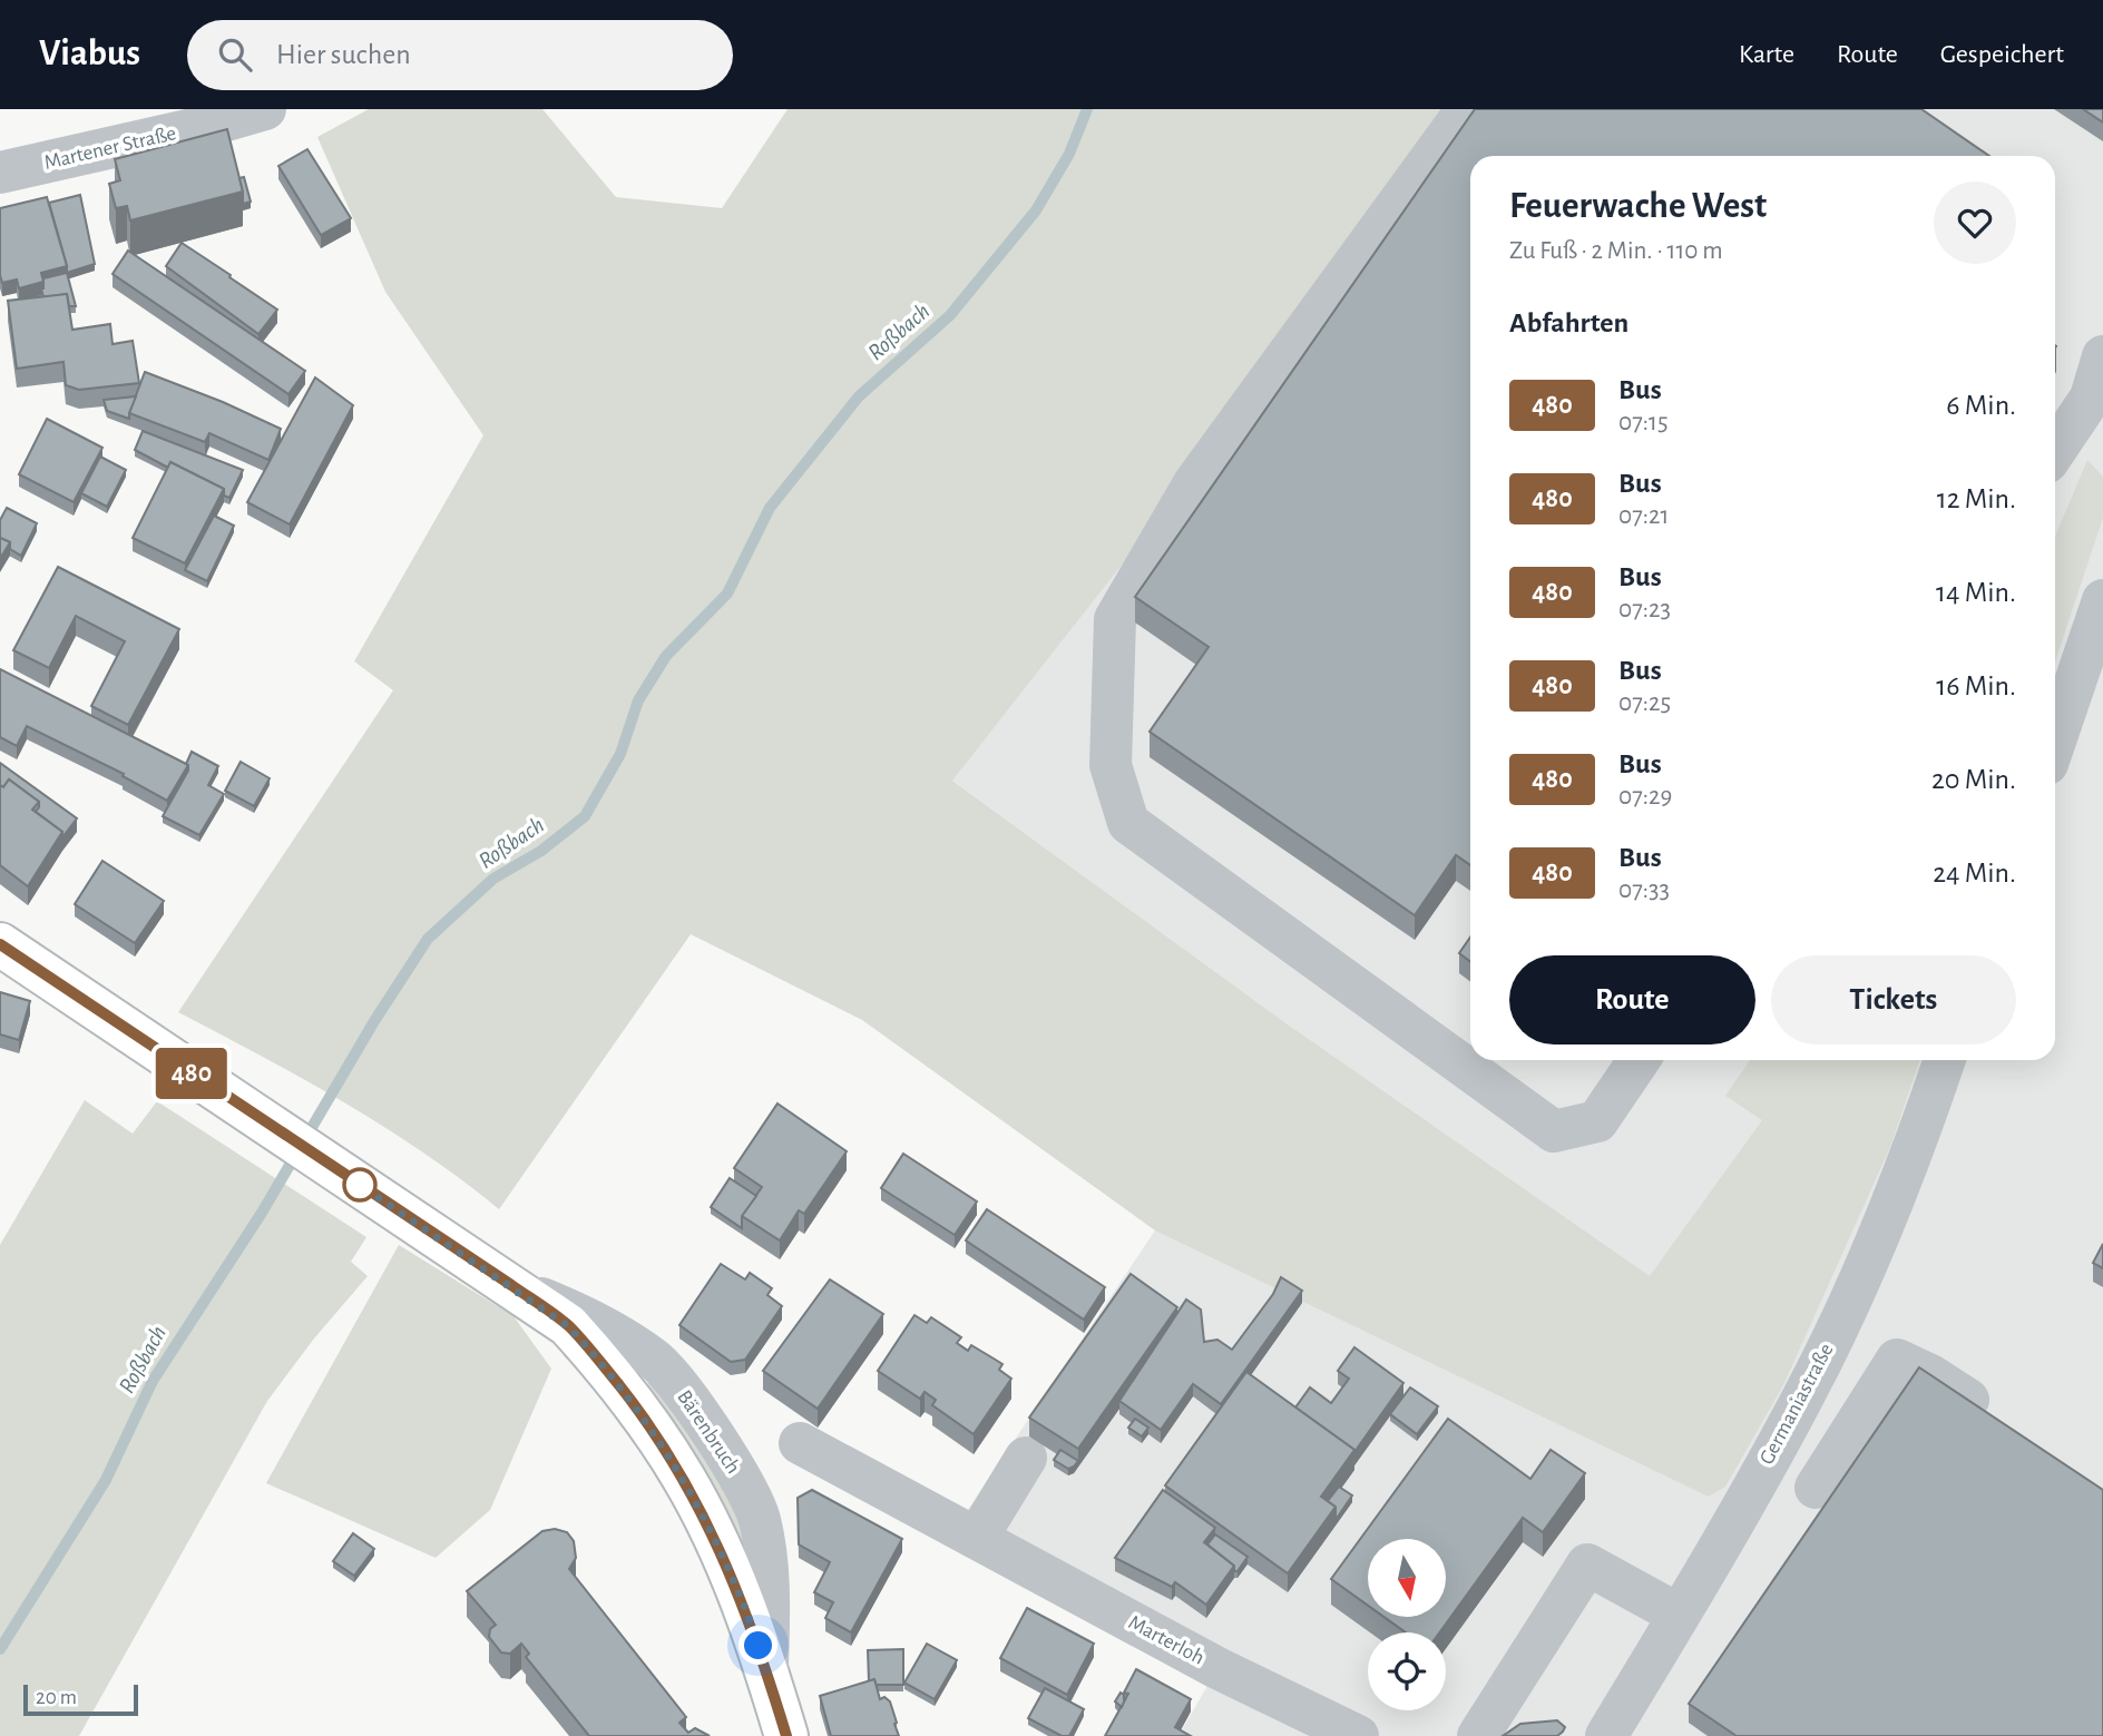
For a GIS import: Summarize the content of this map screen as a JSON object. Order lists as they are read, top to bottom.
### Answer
{
  "streets": {
    "main road": ["Bärenbruch"],
    "street": ["Martener Straße", "Germaniastraße", "Marterloh"]
  },
  "water": ["Roßbach"],
  "lines": ["bus line 480"],
  "scale_bar": "20 m",
  "north": "bottom",
  "page": {
    "header": "Viabus",
    "search": "Hier suchen",
    "nav": ["Karte", "Route", "Gespeichert"],
    "on_map": "480",
    "heading": [
      ["Feuerwache West", "Zu Fuß · 2 Min. · 110 m"],
      "Abfahrten"
    ],
    "list": [
      {
        "mark": "480",
        "name": "Bus",
        "note": "07:15",
        "value": "6 Min."
      },
      {
        "mark": "480",
        "name": "Bus",
        "note": "07:21",
        "value": "12 Min."
      },
      {
        "mark": "480",
        "name": "Bus",
        "note": "07:23",
        "value": "14 Min."
      },
      {
        "mark": "480",
        "name": "Bus",
        "note": "07:25",
        "value": "16 Min."
      },
      {
        "mark": "480",
        "name": "Bus",
        "note": "07:29",
        "value": "20 Min."
      },
      {
        "mark": "480",
        "name": "Bus",
        "note": "07:33",
        "value": "24 Min."
      }
    ],
    "buttons": ["Route", "Tickets"],
    "scale": "20 m"
  }
}
